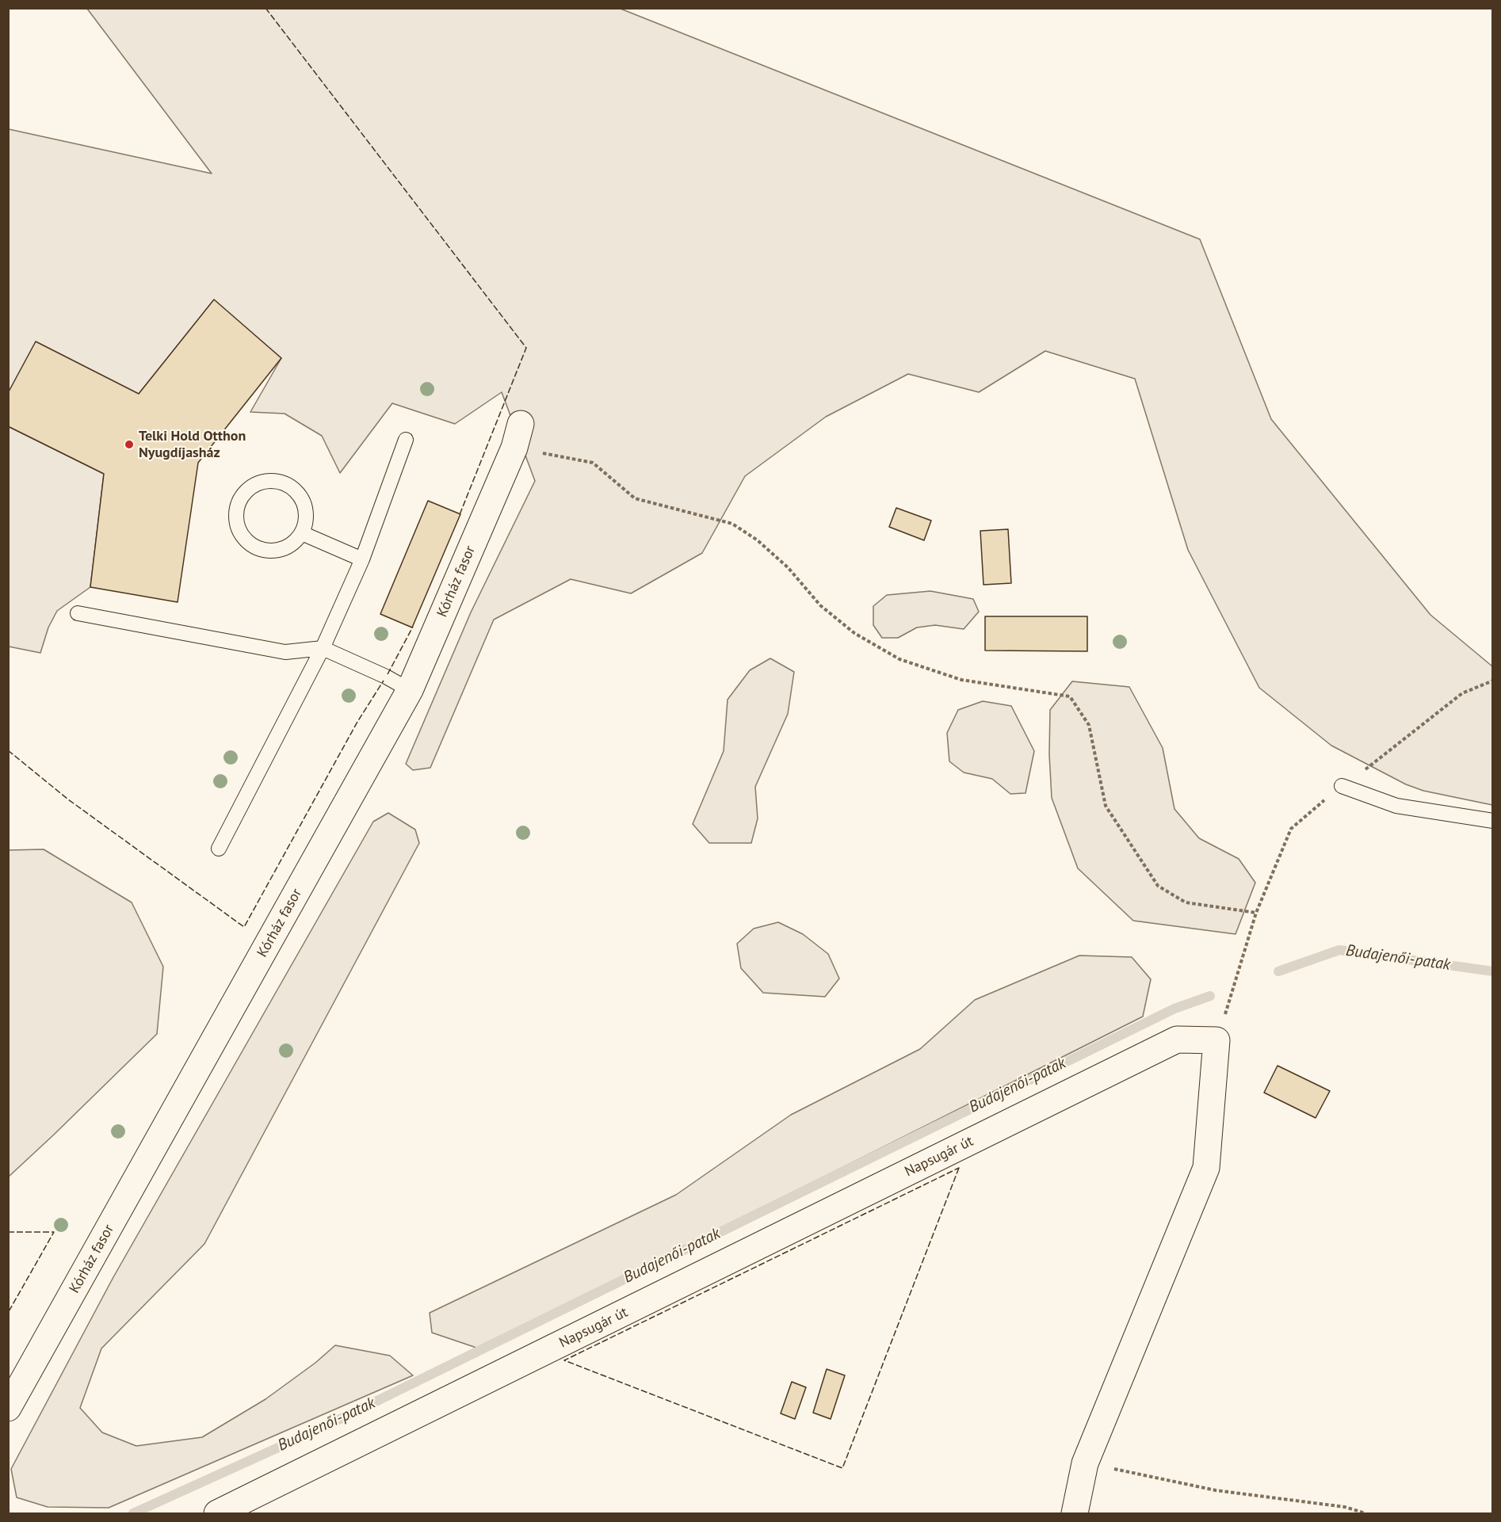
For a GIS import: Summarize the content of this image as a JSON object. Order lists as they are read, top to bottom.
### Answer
{
  "streets": {
    "street": ["Kórház fasor", "Napsugár út"]
  },
  "water": ["Budajenői-patak"],
  "places": ["Telki Hold Otthon Nyugdíjasház"]
}
